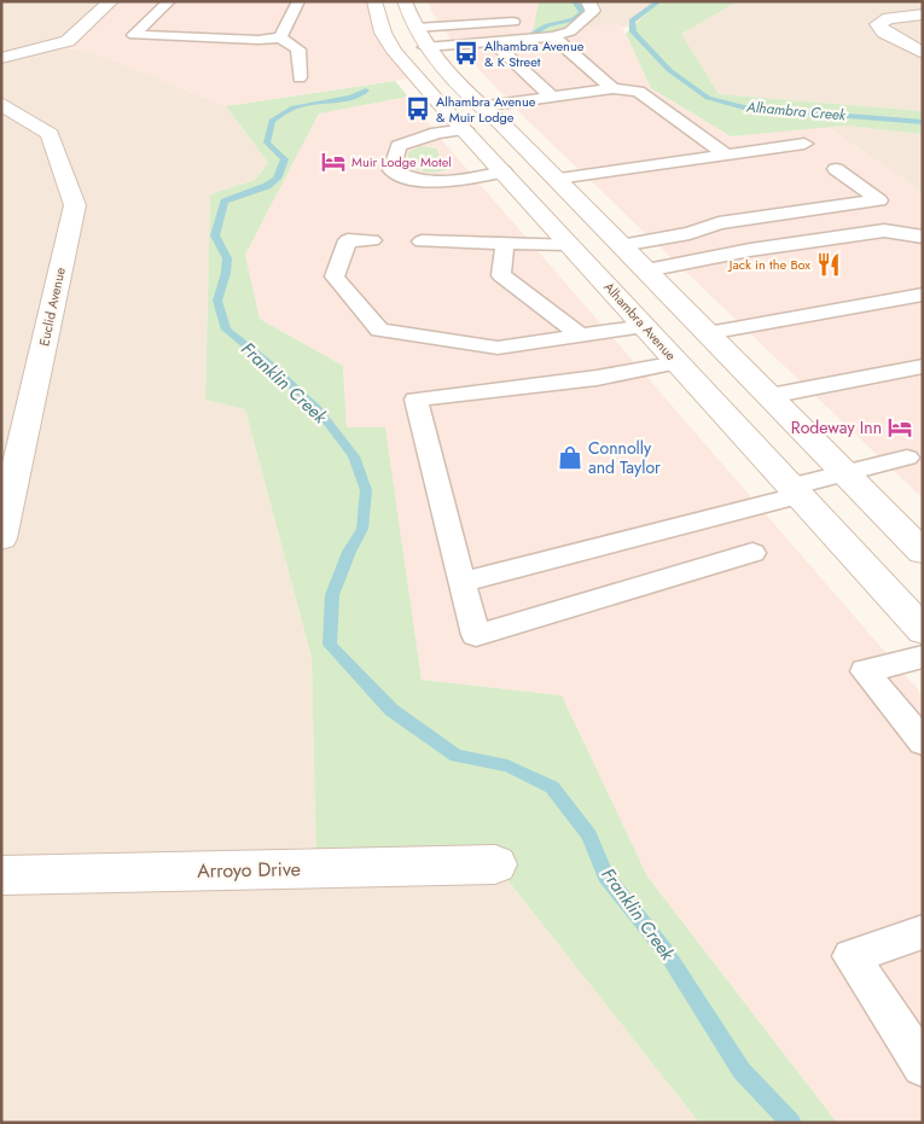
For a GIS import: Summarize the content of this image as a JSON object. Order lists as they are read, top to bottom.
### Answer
{
  "streets": {
    "main road": ["Euclid Avenue", "Alhambra Avenue", "Arroyo Drive"]
  },
  "water": ["Alhambra Creek", "Franklin Creek"],
  "places": {
    "bus stop": ["Alhambra Avenue & K Street", "Alhambra Avenue & Muir Lodge"],
    "hotel": ["Muir Lodge Motel", "Rodeway Inn"],
    "restaurant": ["Jack in the Box"],
    "shop": ["Connolly and Taylor"]
  }
}
